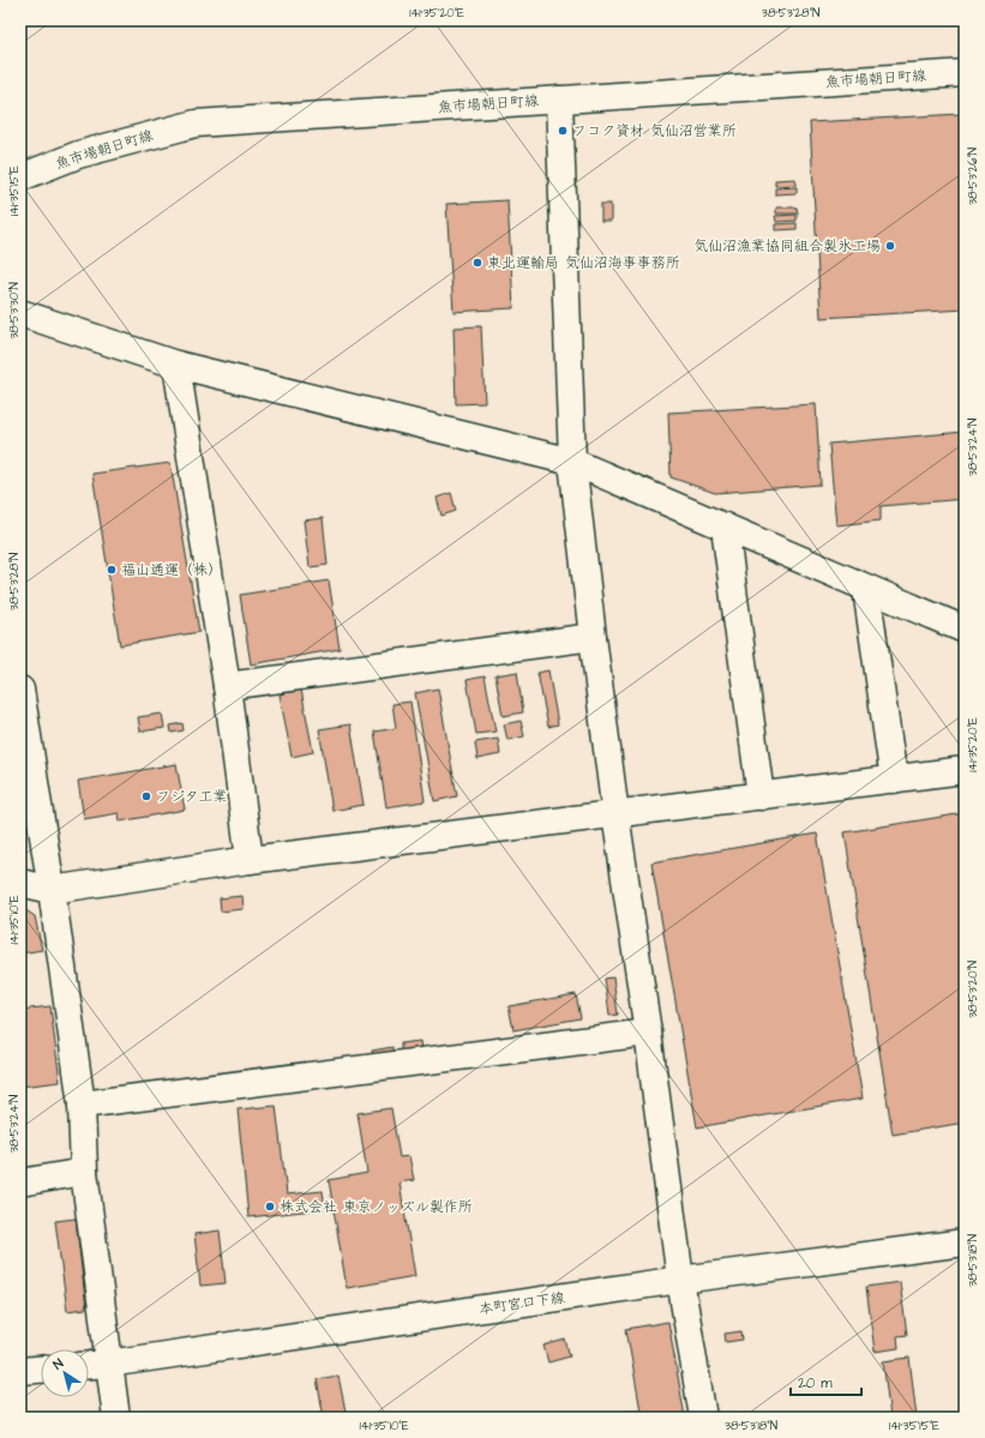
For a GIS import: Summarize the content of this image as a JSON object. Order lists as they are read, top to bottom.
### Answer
{
  "streets": {
    "street": ["魚市場朝日町線", "本町宮口下線"]
  },
  "places": [
    "フコク資材 気仙沼営業所",
    "気仙沼漁業協同組合製氷工場",
    "東北運輸局 気仙沼海事事務所",
    "福山通運（株）",
    "フジタ工業",
    "株式会社 東京ノッズル製作所"
  ],
  "scale_bar": "20 m",
  "north": "top left",
  "coordinates": [
    "141°35'20\"E",
    "38°53'28\"N",
    "38°53'26\"N",
    "141°35'15\"E",
    "38°53'30\"N",
    "38°53'24\"N",
    "141°35'10\"E",
    "38°53'20\"N",
    "38°53'18\"N"
  ]
}
